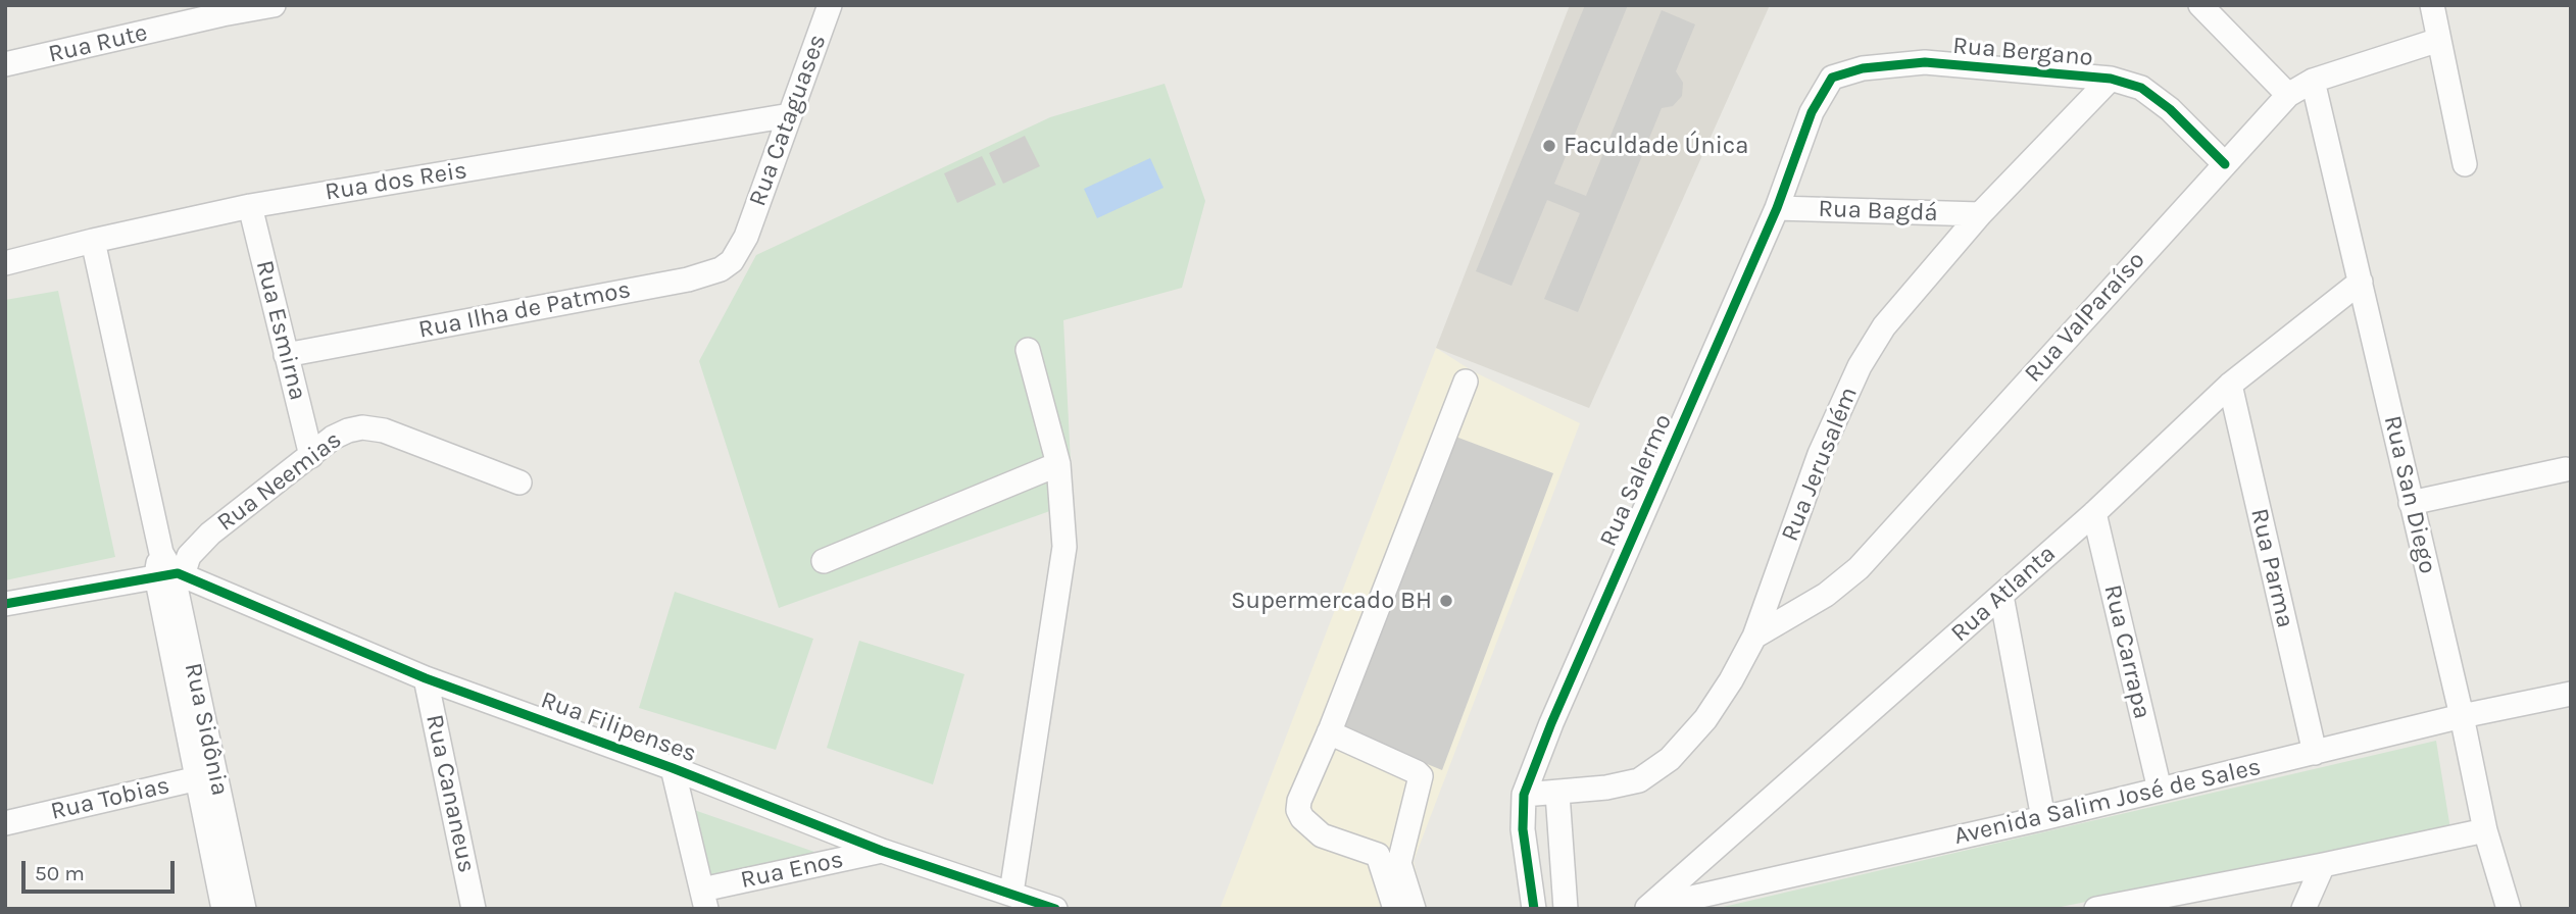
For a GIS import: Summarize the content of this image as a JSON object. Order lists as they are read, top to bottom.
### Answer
{
  "streets": {
    "street": [
      "Rua Rute",
      "Rua Bergano",
      "Rua Cataguases",
      "Rua dos Reis",
      "Rua Bagdá",
      "Rua Ilha de Patmos",
      "Rua ValParaíso",
      "Rua Esmirna",
      "Rua Jerusalém",
      "Rua Salermo",
      "Rua Neemias",
      "Rua San Diego",
      "Rua Parma",
      "Rua Atlanta",
      "Rua Carrapa",
      "Rua Filipenses",
      "Rua Sidônia",
      "Rua Cananeus",
      "Rua Tobias",
      "Avenida Salim José de Sales",
      "Rua Enos"
    ]
  },
  "crossings": [
    ["Rua Bergano", "Rua ValParaíso"],
    ["Rua Bergano", "Rua Jerusalém"],
    ["Rua Bergano", "Rua Salermo"],
    ["Rua Cataguases", "Rua dos Reis"],
    ["Rua Cataguases", "Rua Ilha de Patmos"],
    ["Rua dos Reis", "Rua Esmirna"],
    ["Rua dos Reis", "Rua Sidônia"],
    ["Rua Bagdá", "Rua Jerusalém"],
    ["Rua Bagdá", "Rua Salermo"],
    ["Rua Ilha de Patmos", "Rua Esmirna"],
    ["Rua ValParaíso", "Rua Jerusalém"],
    ["Rua ValParaíso", "Rua San Diego"],
    ["Rua Esmirna", "Rua Neemias"],
    ["Rua Jerusalém", "Rua Salermo"],
    ["Rua Neemias", "Rua Filipenses"],
    ["Rua Neemias", "Rua Sidônia"],
    ["Rua San Diego", "Rua Atlanta"],
    ["Rua San Diego", "Avenida Salim José de Sales"],
    ["Rua Parma", "Rua Atlanta"],
    ["Rua Parma", "Avenida Salim José de Sales"],
    ["Rua Atlanta", "Rua Carrapa"],
    ["Rua Atlanta", "Avenida Salim José de Sales"],
    ["Rua Carrapa", "Avenida Salim José de Sales"],
    ["Rua Filipenses", "Rua Sidônia"],
    ["Rua Filipenses", "Rua Cananeus"],
    ["Rua Filipenses", "Rua Enos"],
    ["Rua Sidônia", "Rua Tobias"]
  ],
  "places": ["Faculdade Única", "Supermercado BH"],
  "scale_bar": "50 m"
}
